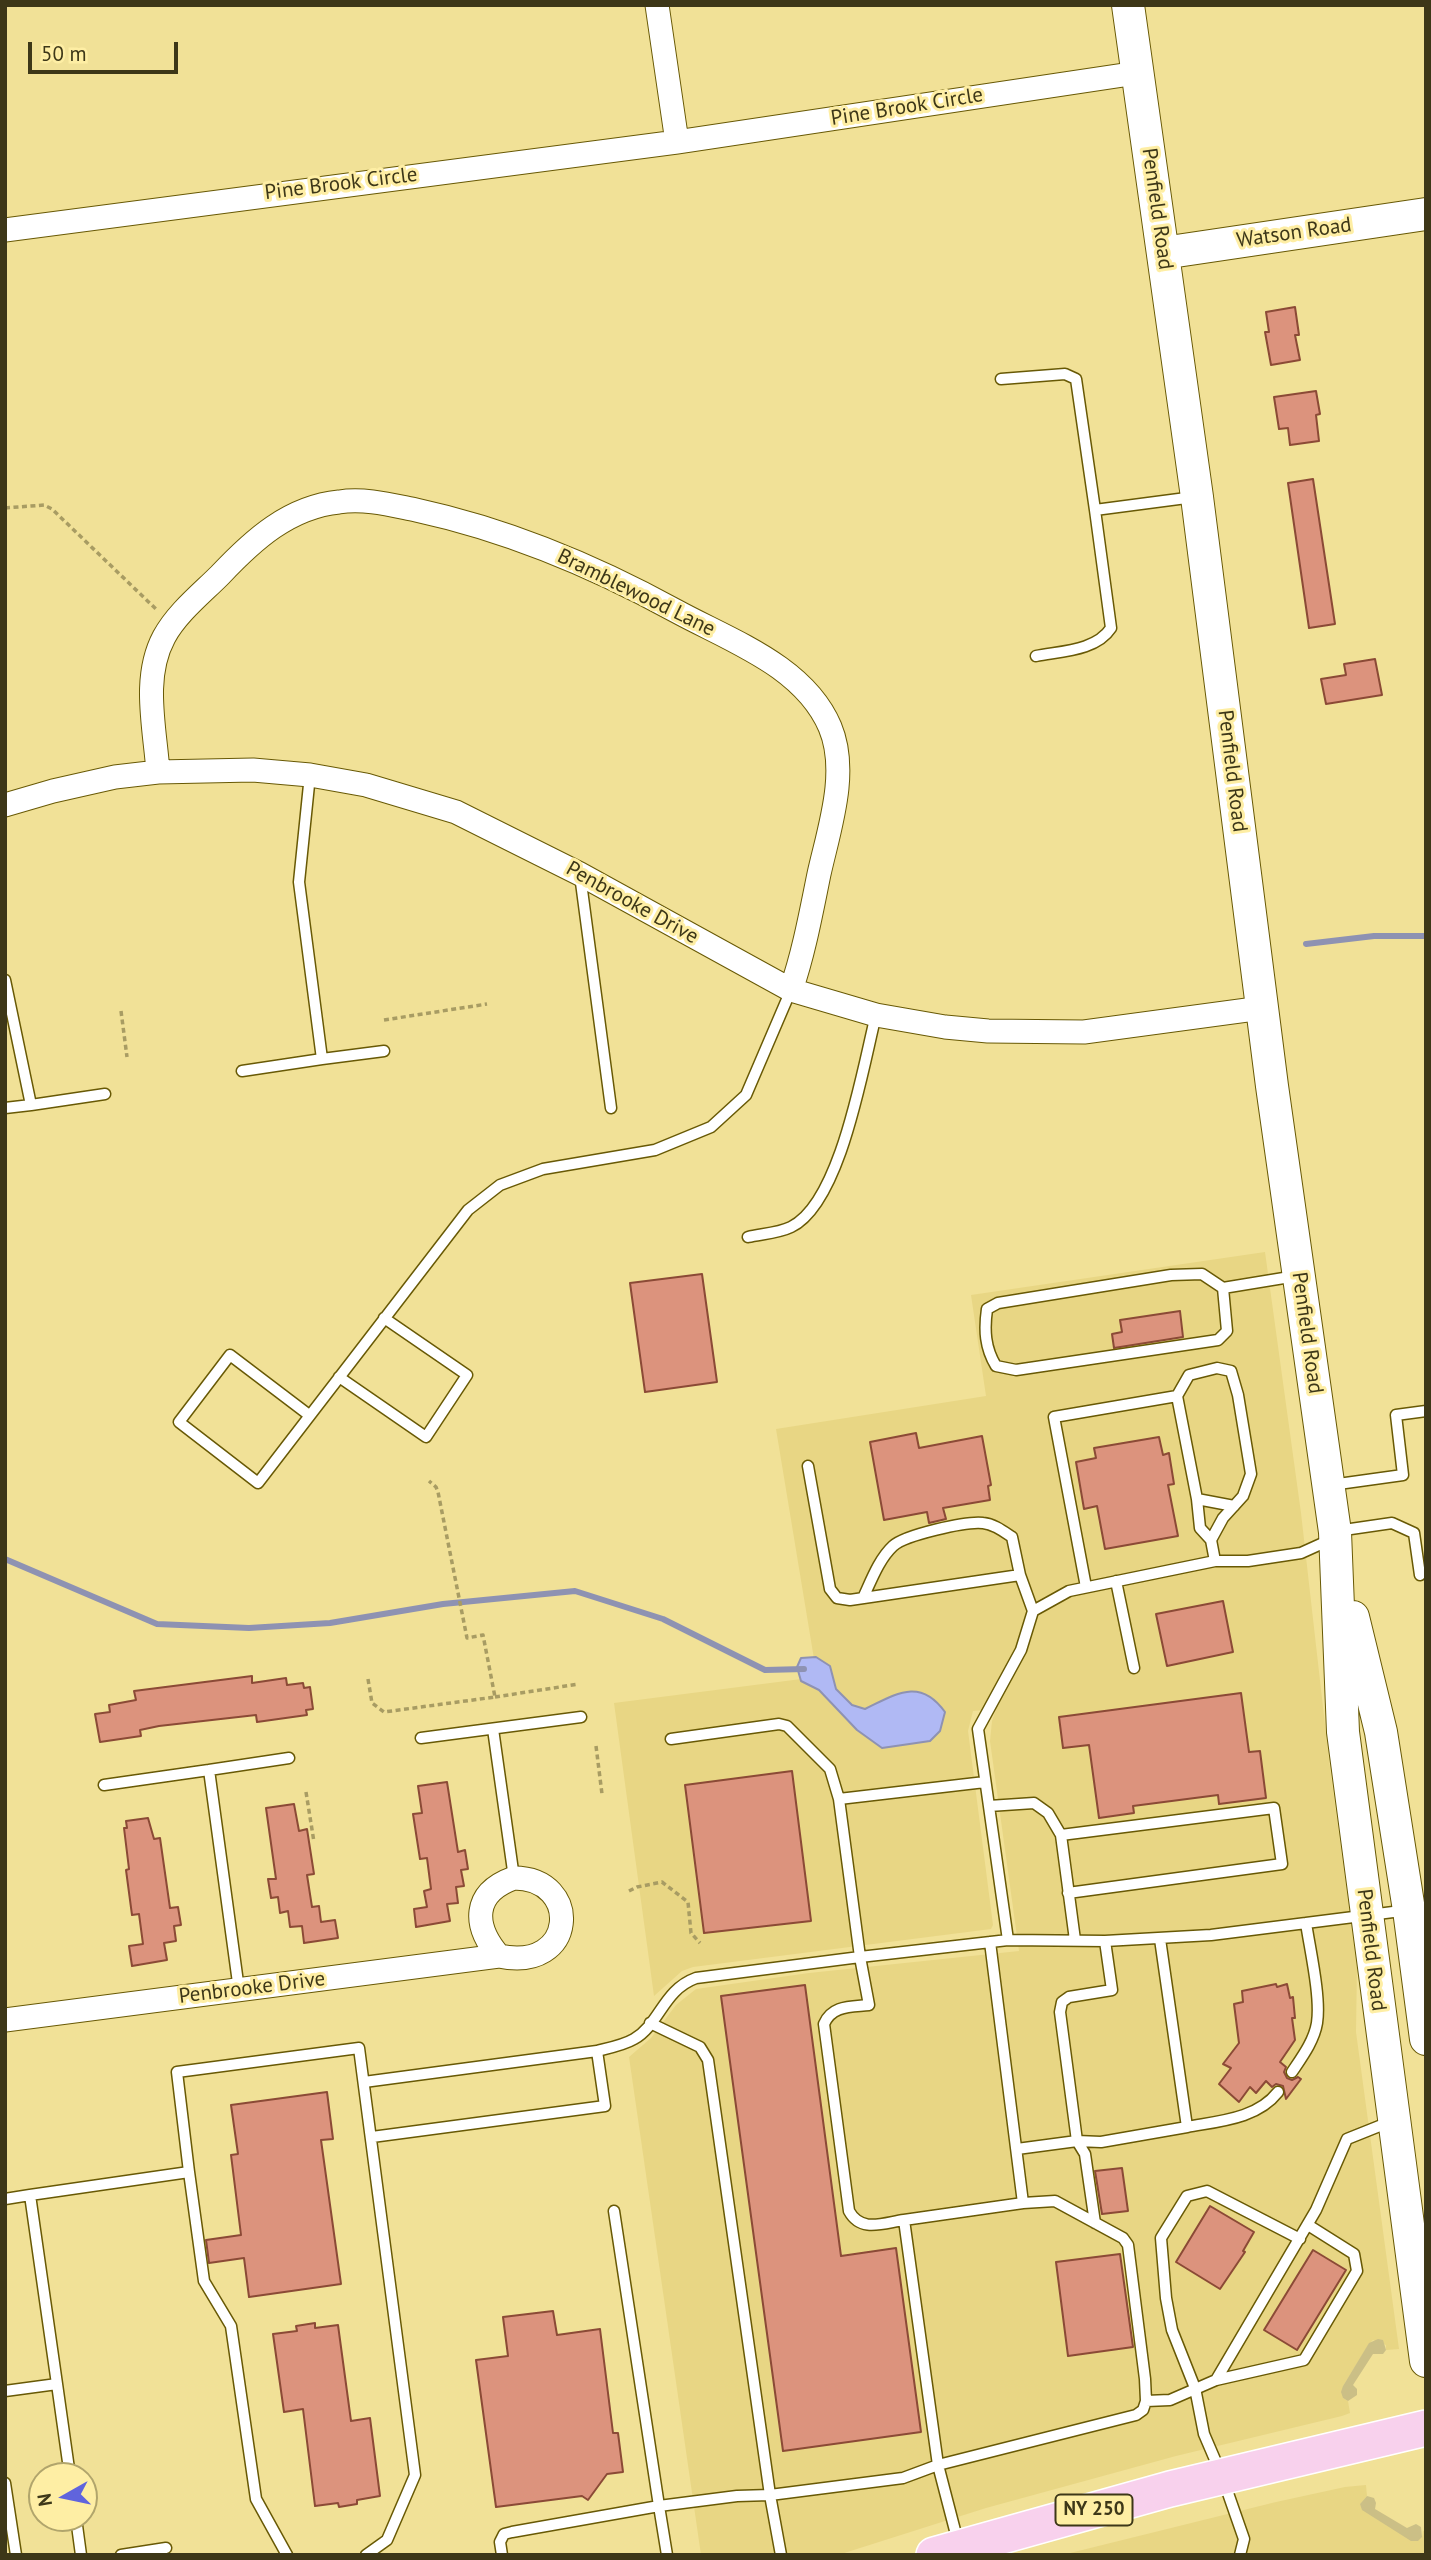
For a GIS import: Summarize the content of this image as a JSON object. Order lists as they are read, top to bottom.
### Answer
{
  "streets": {
    "main road": ["Penfield Road", "Watson Road", "NY 250"],
    "street": ["Pine Brook Circle", "Bramblewood Lane", "Penbrooke Drive"]
  },
  "crossings": [
    ["Pine Brook Circle", "Penfield Road"],
    ["Penfield Road", "Watson Road"],
    ["Penfield Road", "Penbrooke Drive"],
    ["Bramblewood Lane", "Penbrooke Drive"]
  ],
  "scale_bar": "50 m",
  "north": "left"
}
